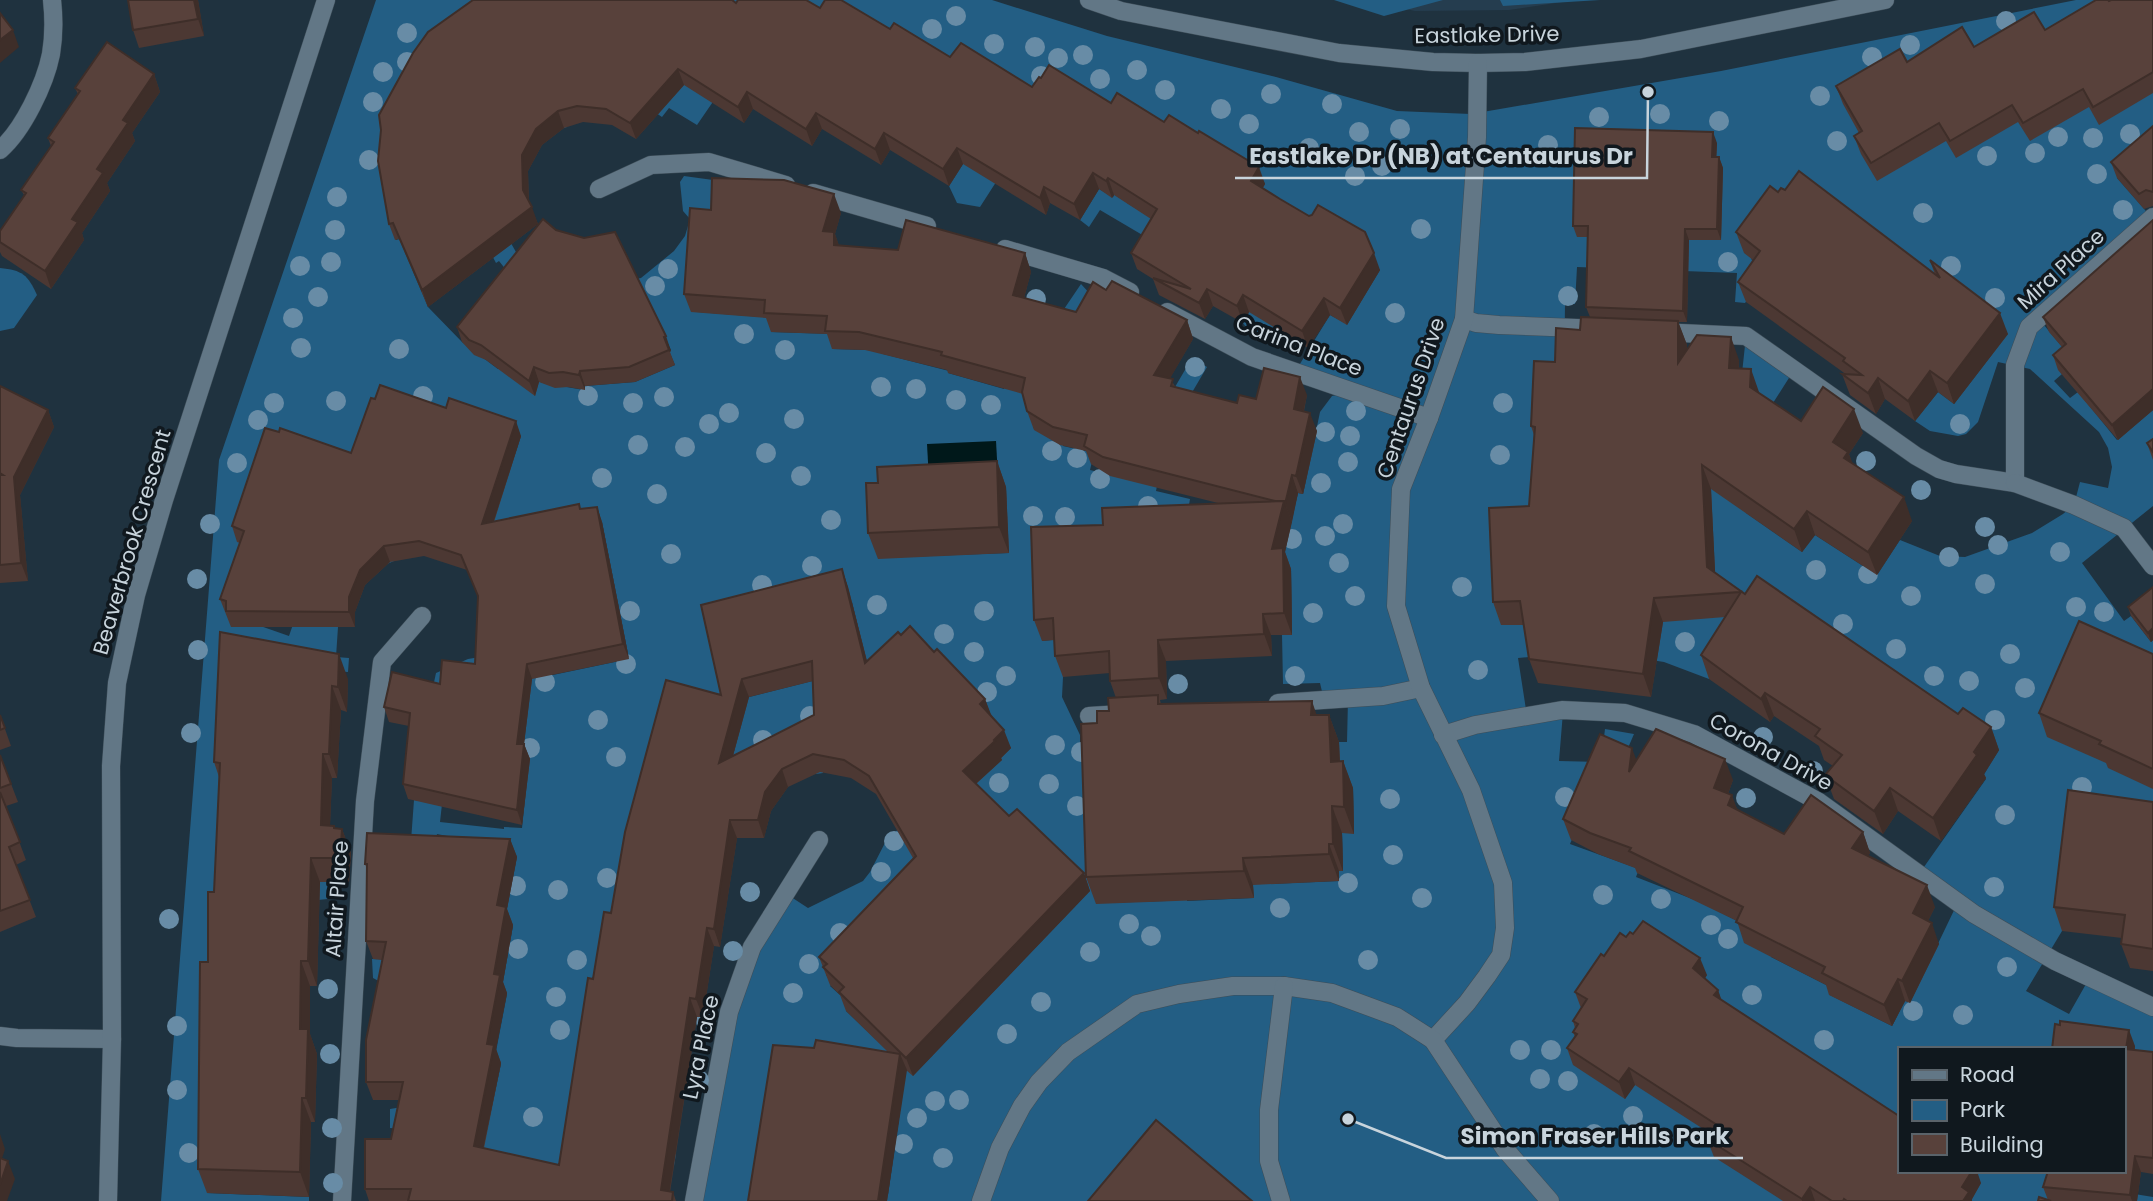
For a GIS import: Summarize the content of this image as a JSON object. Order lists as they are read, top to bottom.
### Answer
{
  "streets": {
    "street": [
      "Eastlake Drive",
      "Mira Place",
      "Carina Place",
      "Centaurus Drive",
      "Beaverbrook Crescent",
      "Corona Drive",
      "Altair Place",
      "Lyra Place"
    ]
  },
  "crossings": [
    ["Eastlake Drive", "Centaurus Drive"],
    ["Carina Place", "Centaurus Drive"],
    ["Centaurus Drive", "Corona Drive"]
  ],
  "places": ["Eastlake Dr (NB) at Centaurus Dr", "Simon Fraser Hills Park"],
  "legend": ["Road", "Park", "Building"]
}
